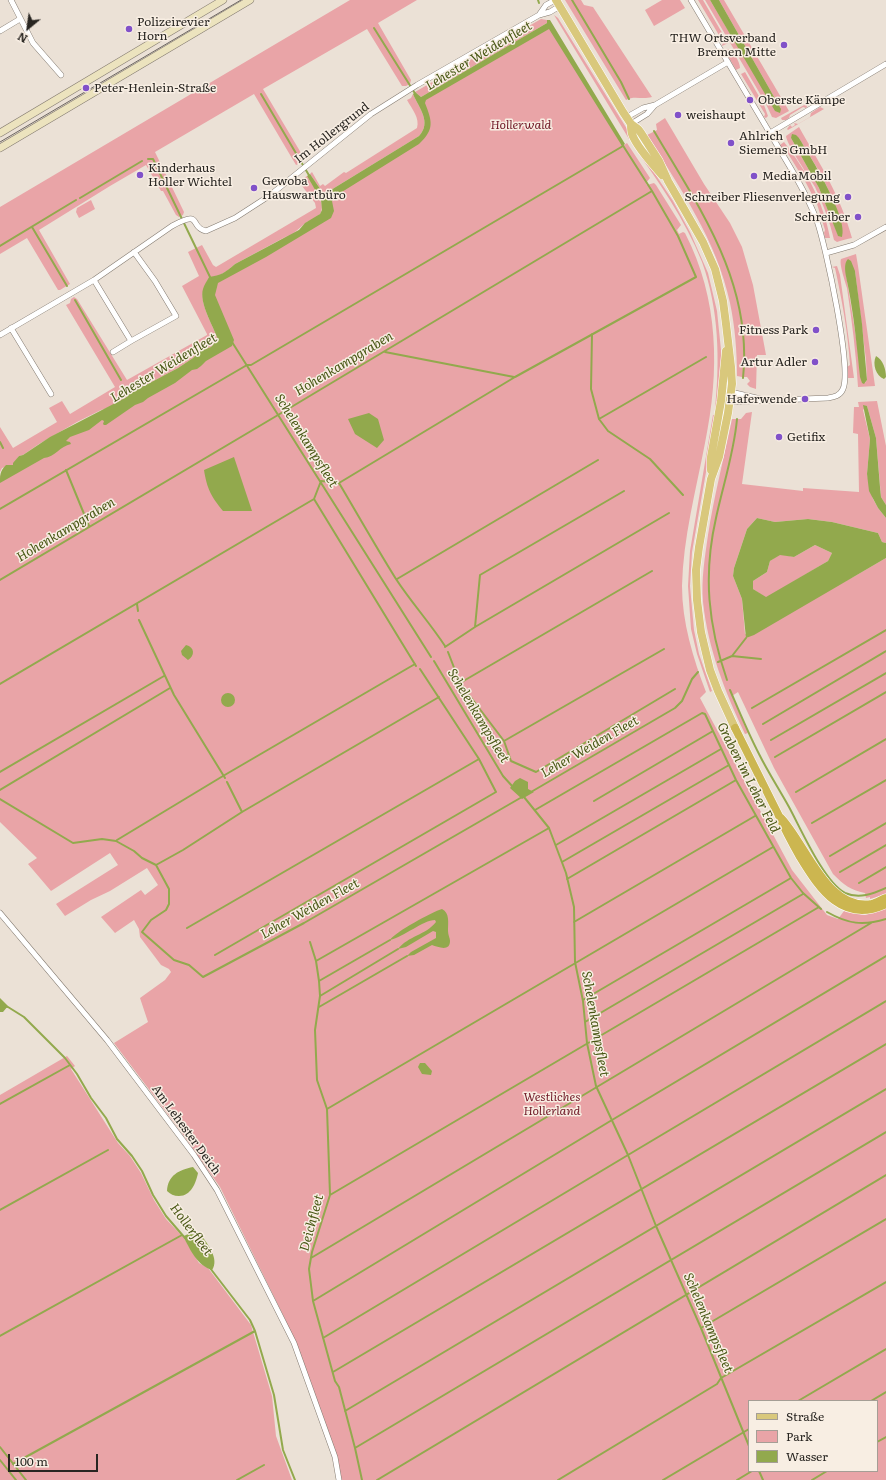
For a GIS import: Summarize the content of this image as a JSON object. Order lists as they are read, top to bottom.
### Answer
{
  "streets": {
    "street": ["Im Hollergrund", "Am Lehester Deich"]
  },
  "water": [
    "Lehester Weidenfleet",
    "Hohenkampgraben",
    "Schelenkampsfleet",
    "Leher Weiden Fleet",
    "Graben im Leher Feld",
    "Deichfleet",
    "Hollerfleet"
  ],
  "parks": ["Hollerwald", "Westliches Hollerland"],
  "places": [
    "Polizeirevier Horn",
    "THW Ortsverband Bremen Mitte",
    "Peter-Henlein-Straße",
    "Oberste Kämpe",
    "weishaupt",
    "Ahlrich Siemens GmbH",
    "Kinderhaus Holler Wichtel",
    "MediaMobil",
    "Gewoba Hauswartbüro",
    "Schreiber Fliesenverlegung",
    "Schreiber",
    "Fitness Park",
    "Artur Adler",
    "Haferwende",
    "Getifix"
  ],
  "legend": ["Straße", "Park", "Wasser"],
  "scale_bar": "100 m",
  "north": "bottom left"
}
